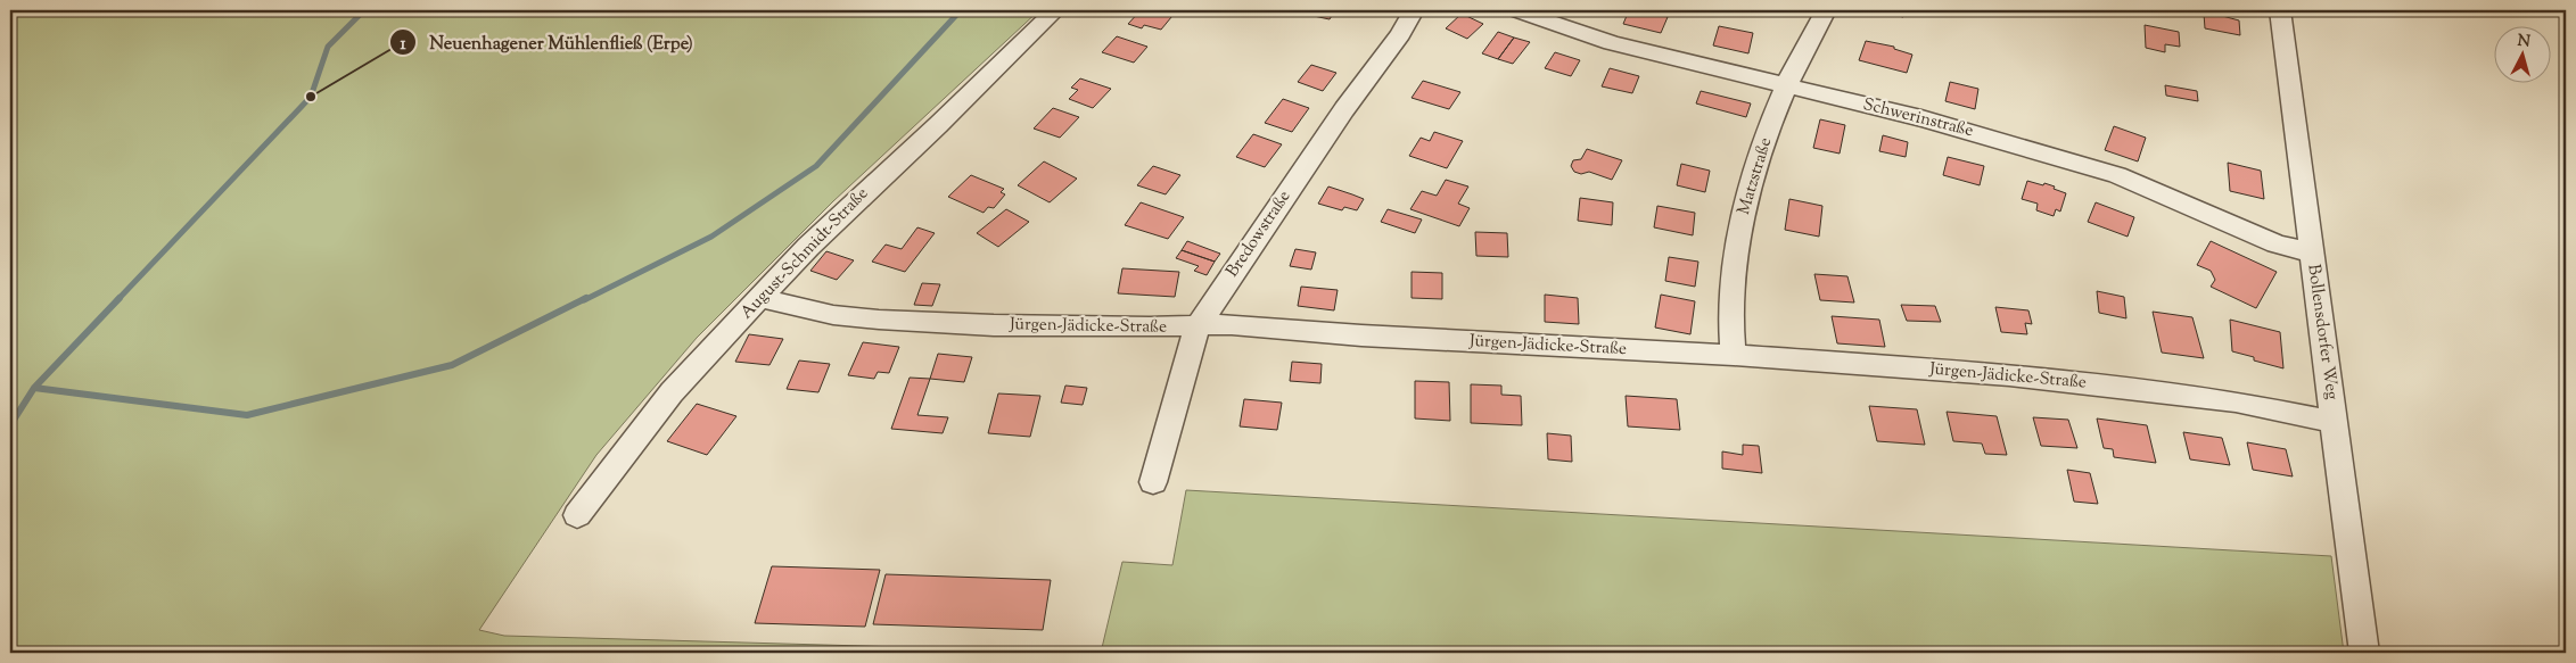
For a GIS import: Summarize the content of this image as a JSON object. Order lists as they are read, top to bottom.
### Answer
{
  "streets": {
    "street": [
      "Schwerinstraße",
      "Matzstraße",
      "Bredowstraße",
      "August-Schmidt-Straße",
      "Jürgen-Jädicke-Straße",
      "Bollensdorfer Weg"
    ]
  },
  "crossings": [
    ["Schwerinstraße", "Matzstraße"],
    ["Schwerinstraße", "Bollensdorfer Weg"],
    ["Matzstraße", "Jürgen-Jädicke-Straße"],
    ["Bredowstraße", "Jürgen-Jädicke-Straße"],
    ["August-Schmidt-Straße", "Jürgen-Jädicke-Straße"],
    ["Jürgen-Jädicke-Straße", "Bollensdorfer Weg"]
  ],
  "places": ["Neuenhagener Mühlenfließ (Erpe)"],
  "north": "top"
}
